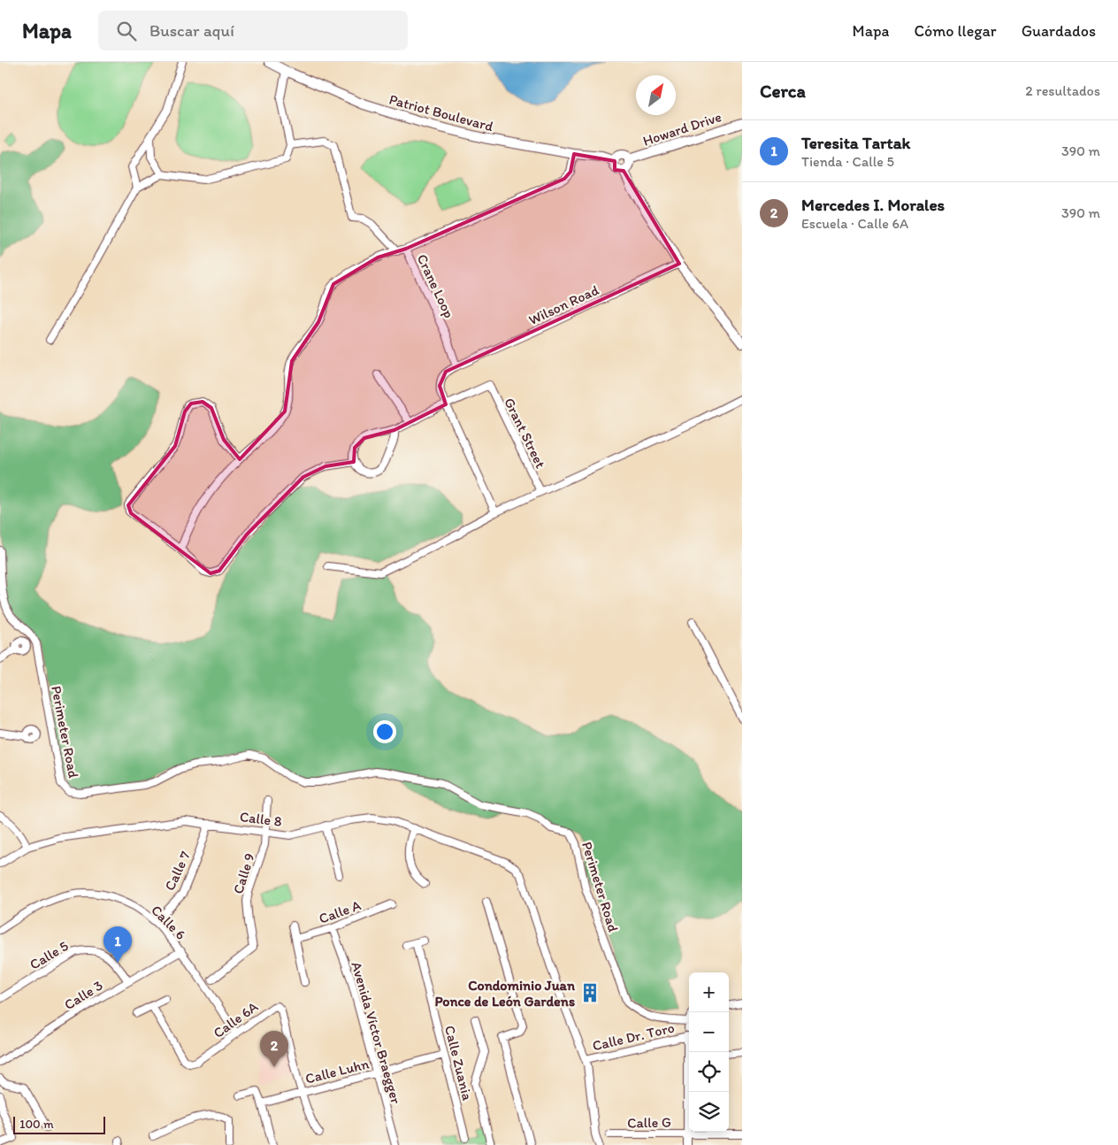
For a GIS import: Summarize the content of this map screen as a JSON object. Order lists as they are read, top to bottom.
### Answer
{
  "streets": {
    "street": [
      "Patriot Boulevard",
      "Howard Drive",
      "Crane Loop",
      "Wilson Road",
      "Grant Street",
      "Perimeter Road",
      "Calle 8",
      "Calle 7",
      "Calle 9",
      "Calle A",
      "Calle 6",
      "Calle 5",
      "Calle 3",
      "Calle 6A",
      "Avenida Víctor Braegger",
      "Calle Dr. Toro",
      "Calle Zuania",
      "Calle Luhn",
      "Calle G"
    ]
  },
  "crossings": [
    ["Patriot Boulevard", "Howard Drive"],
    ["Patriot Boulevard", "Crane Loop"],
    ["Crane Loop", "Wilson Road"],
    ["Calle 8", "Calle 7"],
    ["Calle 8", "Calle 9"],
    ["Calle 8", "Calle Dr. Toro"],
    ["Calle 7", "Calle 6"],
    ["Calle A", "Avenida Víctor Braegger"],
    ["Calle 6", "Calle 3"],
    ["Calle 6", "Calle 6A"],
    ["Calle 5", "Calle 3"],
    ["Calle 6A", "Calle Luhn"],
    ["Avenida Víctor Braegger", "Calle Luhn"],
    ["Calle Zuania", "Calle Luhn"]
  ],
  "places": {
    "building": ["Condominio Juan Ponce de León Gardens"]
  },
  "scale_bar": "100 m",
  "north": "top right",
  "page": {
    "header": "Mapa",
    "search": "Buscar aquí",
    "nav": ["Mapa", "Cómo llegar", "Guardados"],
    "heading": ["Cerca", "2 resultados"],
    "list": [
      {
        "mark": "1",
        "name": "Teresita Tartak",
        "note": "Tienda · Calle 5",
        "value": "390 m"
      },
      {
        "mark": "2",
        "name": "Mercedes I. Morales",
        "note": "Escuela · Calle 6A",
        "value": "390 m"
      }
    ],
    "pins": ["1", "2"],
    "map_buttons": ["+", "−"],
    "scale": "100 m"
  }
}
